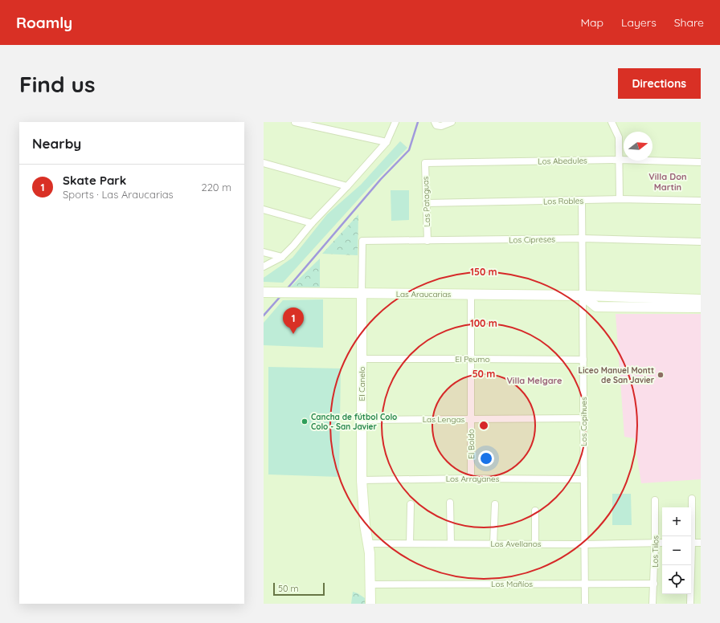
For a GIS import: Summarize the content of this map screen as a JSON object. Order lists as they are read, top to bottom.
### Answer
{
  "streets": {
    "street": [
      "Los Abedules",
      "Los Robles",
      "Las Pataguas",
      "Los Cipreses",
      "Las Araucarias",
      "El Peumo",
      "El Canelo",
      "Las Lengas",
      "Los Copihues",
      "El Boldo",
      "Los Arrayanes",
      "Los Avellanos",
      "Los Tilos",
      "Los Mañíos"
    ]
  },
  "crossings": [
    ["Los Abedules", "Las Pataguas"],
    ["Los Robles", "Las Pataguas"],
    ["Los Robles", "Los Copihues"],
    ["Las Pataguas", "Los Cipreses"],
    ["Los Cipreses", "El Canelo"],
    ["Los Cipreses", "Los Copihues"],
    ["Las Araucarias", "El Canelo"],
    ["Las Araucarias", "Los Copihues"],
    ["Las Araucarias", "El Boldo"],
    ["El Peumo", "El Canelo"],
    ["El Peumo", "Los Copihues"],
    ["El Peumo", "El Boldo"],
    ["El Canelo", "Las Lengas"],
    ["El Canelo", "Los Arrayanes"],
    ["El Canelo", "Los Avellanos"],
    ["El Canelo", "Los Mañíos"],
    ["Las Lengas", "Los Copihues"],
    ["Las Lengas", "El Boldo"],
    ["Los Copihues", "Los Arrayanes"],
    ["Los Copihues", "Los Avellanos"],
    ["Los Copihues", "Los Mañíos"],
    ["El Boldo", "Los Arrayanes"],
    ["Los Avellanos", "Los Tilos"],
    ["Los Tilos", "Los Mañíos"]
  ],
  "districts": ["Villa Don Martin", "Villa Melgare"],
  "places": ["Liceo Manuel Montt de San Javier", "Cancha de fútbol Colo Colo - San Javier"],
  "scale_bar": "50 m",
  "north": "right",
  "page": {
    "header": "Roamly",
    "nav": ["Map", "Layers", "Share"],
    "buttons": "Directions",
    "title": "Find us",
    "heading": "Nearby",
    "list": [
      {
        "mark": "1",
        "name": "Skate Park",
        "note": "Sports · Las Araucarias",
        "value": "220 m"
      }
    ],
    "pins": "1",
    "map_buttons": ["+", "−"],
    "scale": "50 m"
  },
  "rings": ["150 m", "100 m", "50 m"]
}
